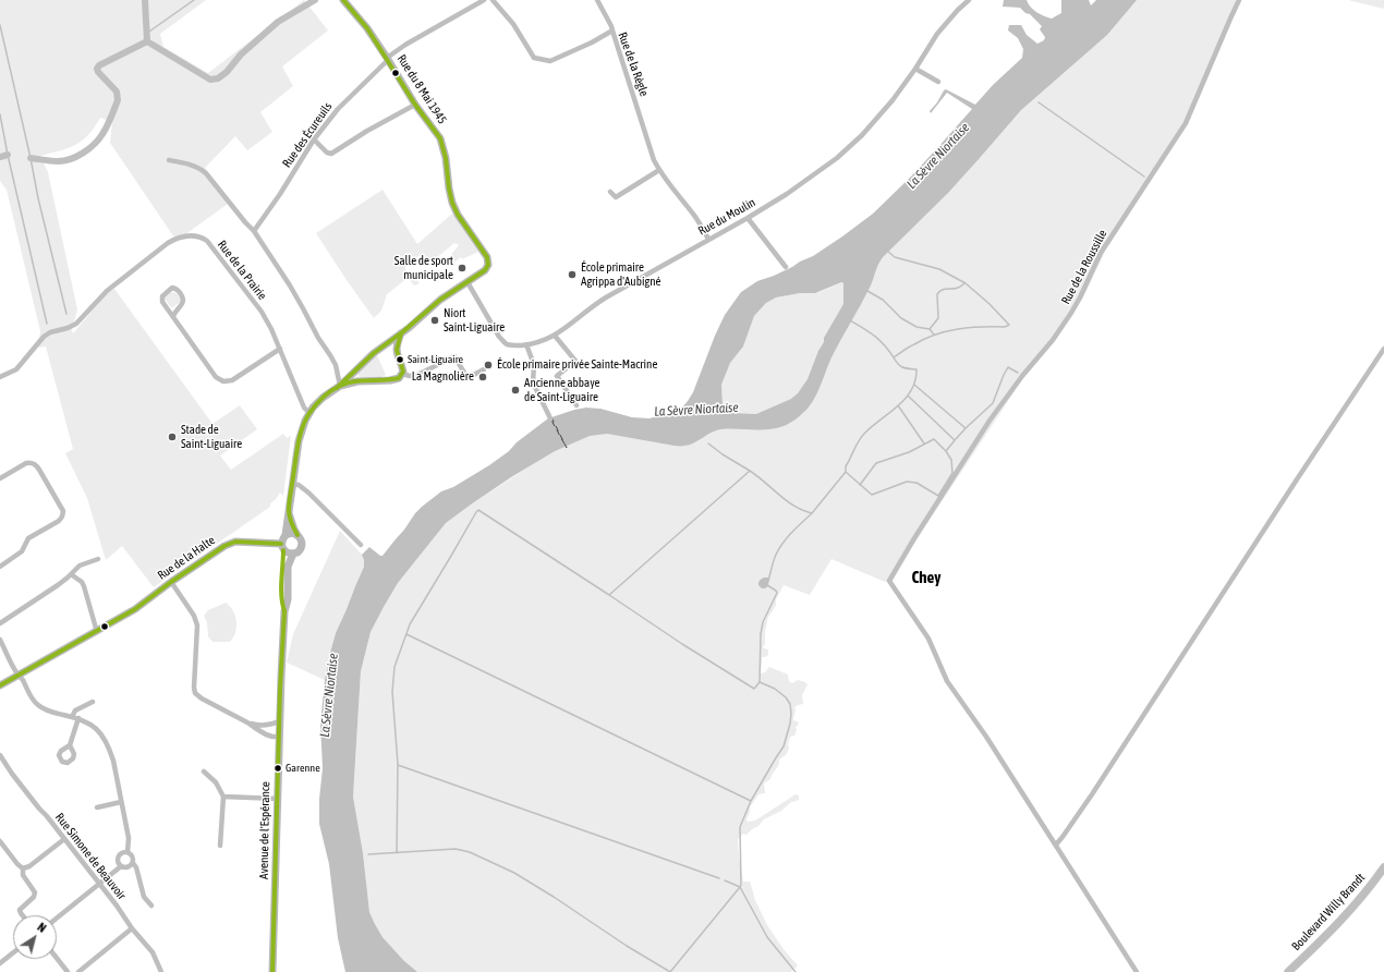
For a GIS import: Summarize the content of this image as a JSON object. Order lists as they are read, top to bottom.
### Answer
{
  "streets": {
    "main road": ["Boulevard Willy Brandt"],
    "street": [
      "Rue de la Règle",
      "Rue du 8 Mai 1945",
      "Rue des Écureuils",
      "Rue du Moulin",
      "Rue de la Roussille",
      "Rue de la Prairie",
      "Rue de la Halte",
      "Avenue de l'Espérance",
      "Rue Simone de Beauvoir"
    ]
  },
  "crossings": [
    ["Rue de la Règle", "Rue du Moulin"],
    ["Rue du 8 Mai 1945", "Rue des Écureuils"],
    ["Rue du 8 Mai 1945", "Rue du Moulin"],
    ["Rue de la Halte", "Avenue de l'Espérance"]
  ],
  "districts": ["Chey"],
  "water": ["La Sèvre Niortaise"],
  "places": [
    "Salle de sport municipale",
    "École primaire Agrippa d'Aubigné",
    "Niort Saint-Liguaire",
    "Saint-Liguaire",
    "École primaire privée Sainte-Macrine",
    "La Magnolière",
    "Ancienne abbaye de Saint-Liguaire",
    "Stade de Saint-Liguaire",
    "Garenne"
  ],
  "north": "top right"
}
